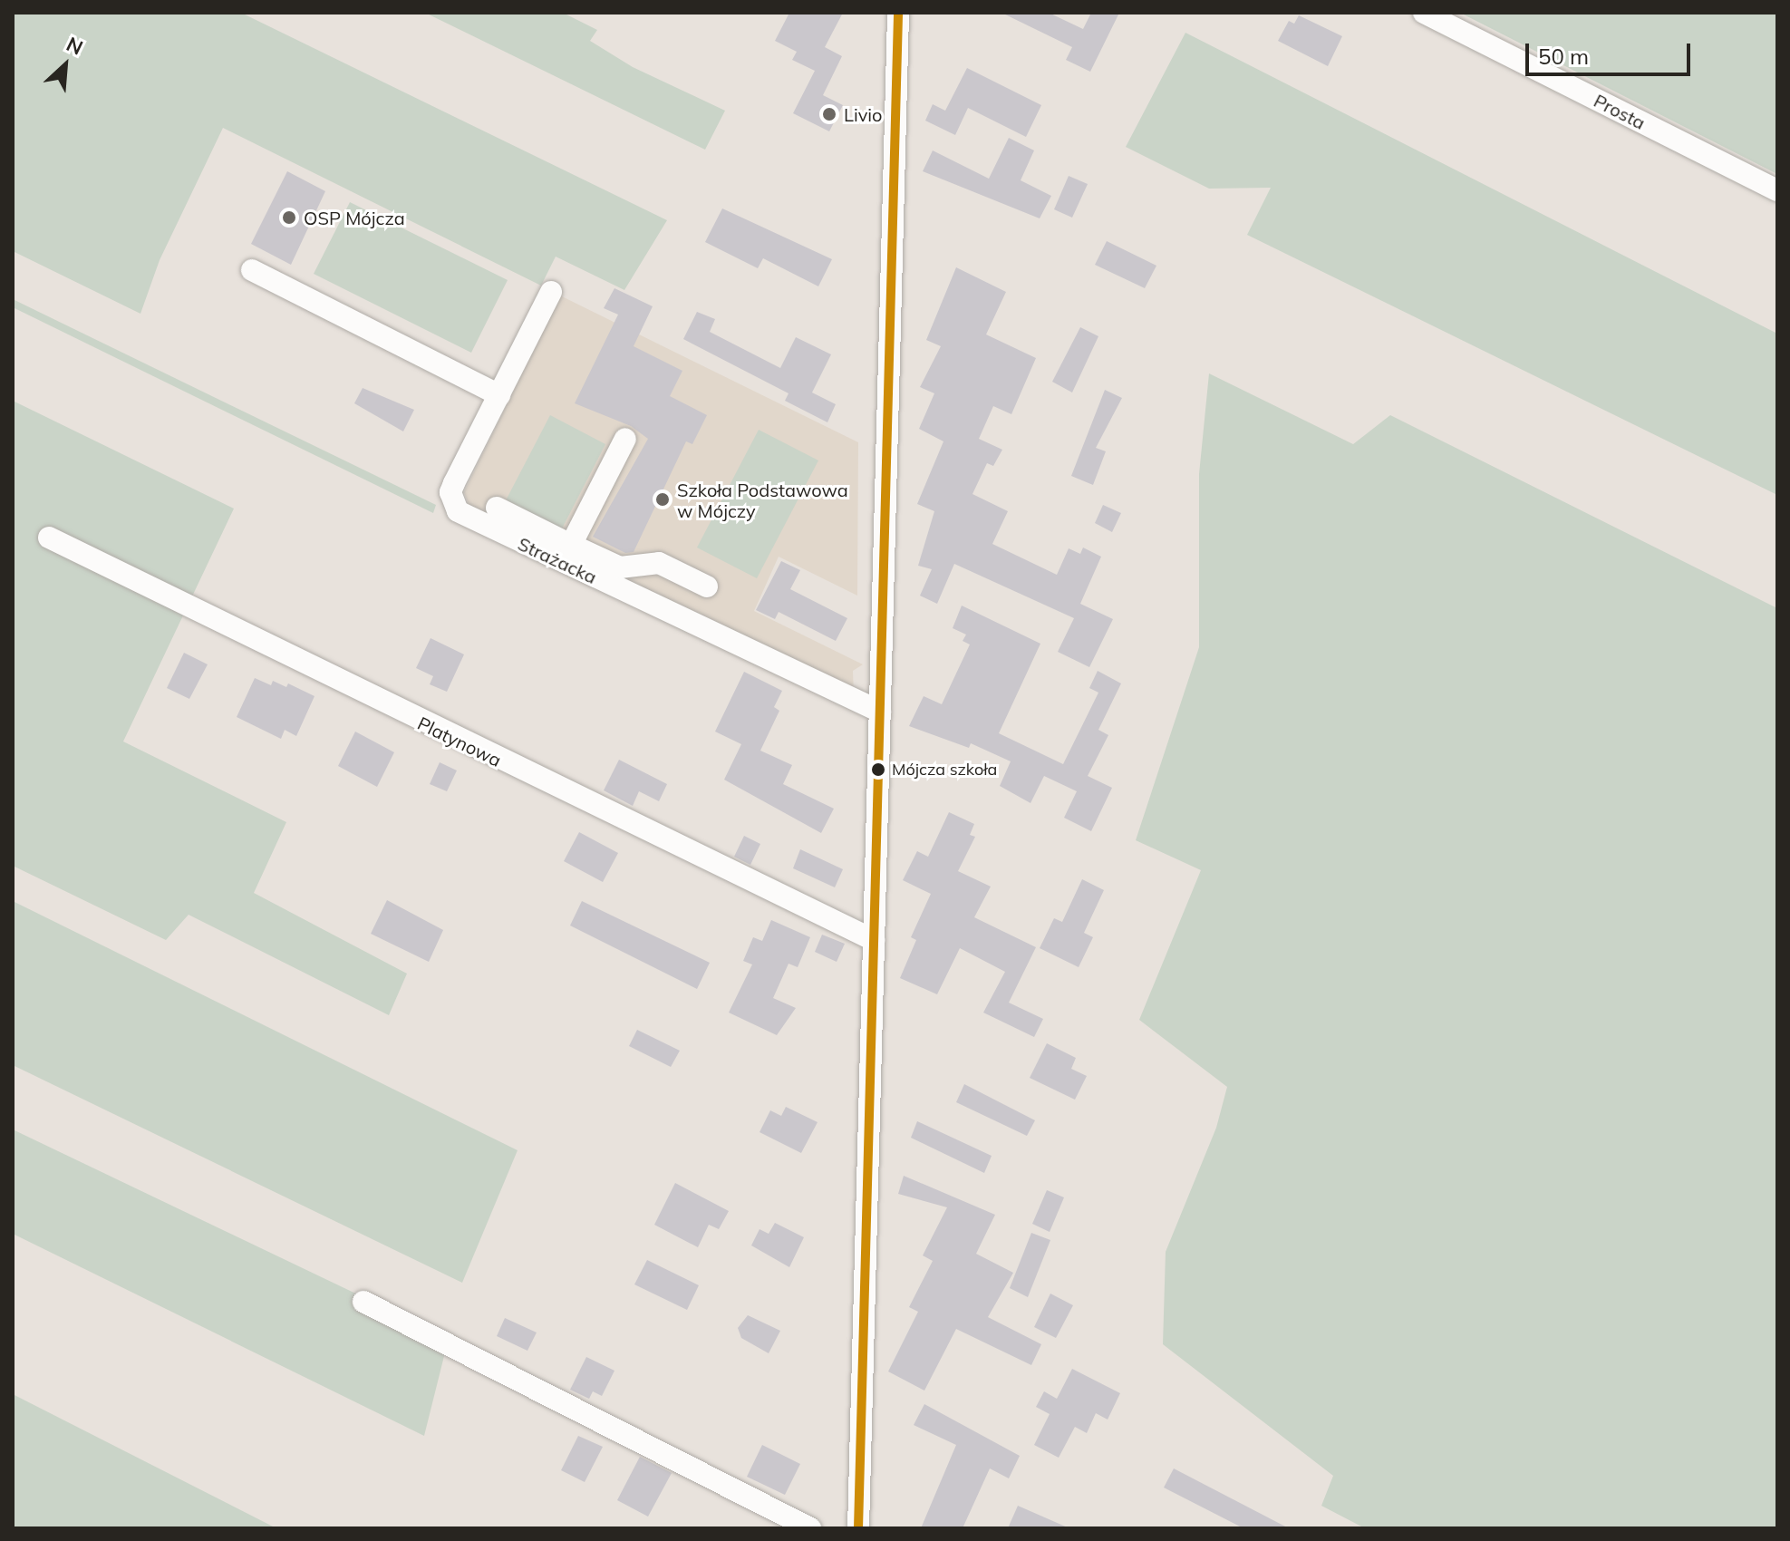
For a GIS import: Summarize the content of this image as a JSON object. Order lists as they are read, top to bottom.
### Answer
{
  "streets": {
    "street": ["Prosta", "Strażacka", "Platynowa"]
  },
  "places": [
    "Livio",
    "OSP Mójcza",
    "Szkoła Podstawowa w Mójczy",
    "Mójcza szkoła"
  ],
  "scale_bar": "50 m",
  "north": "top right"
}
